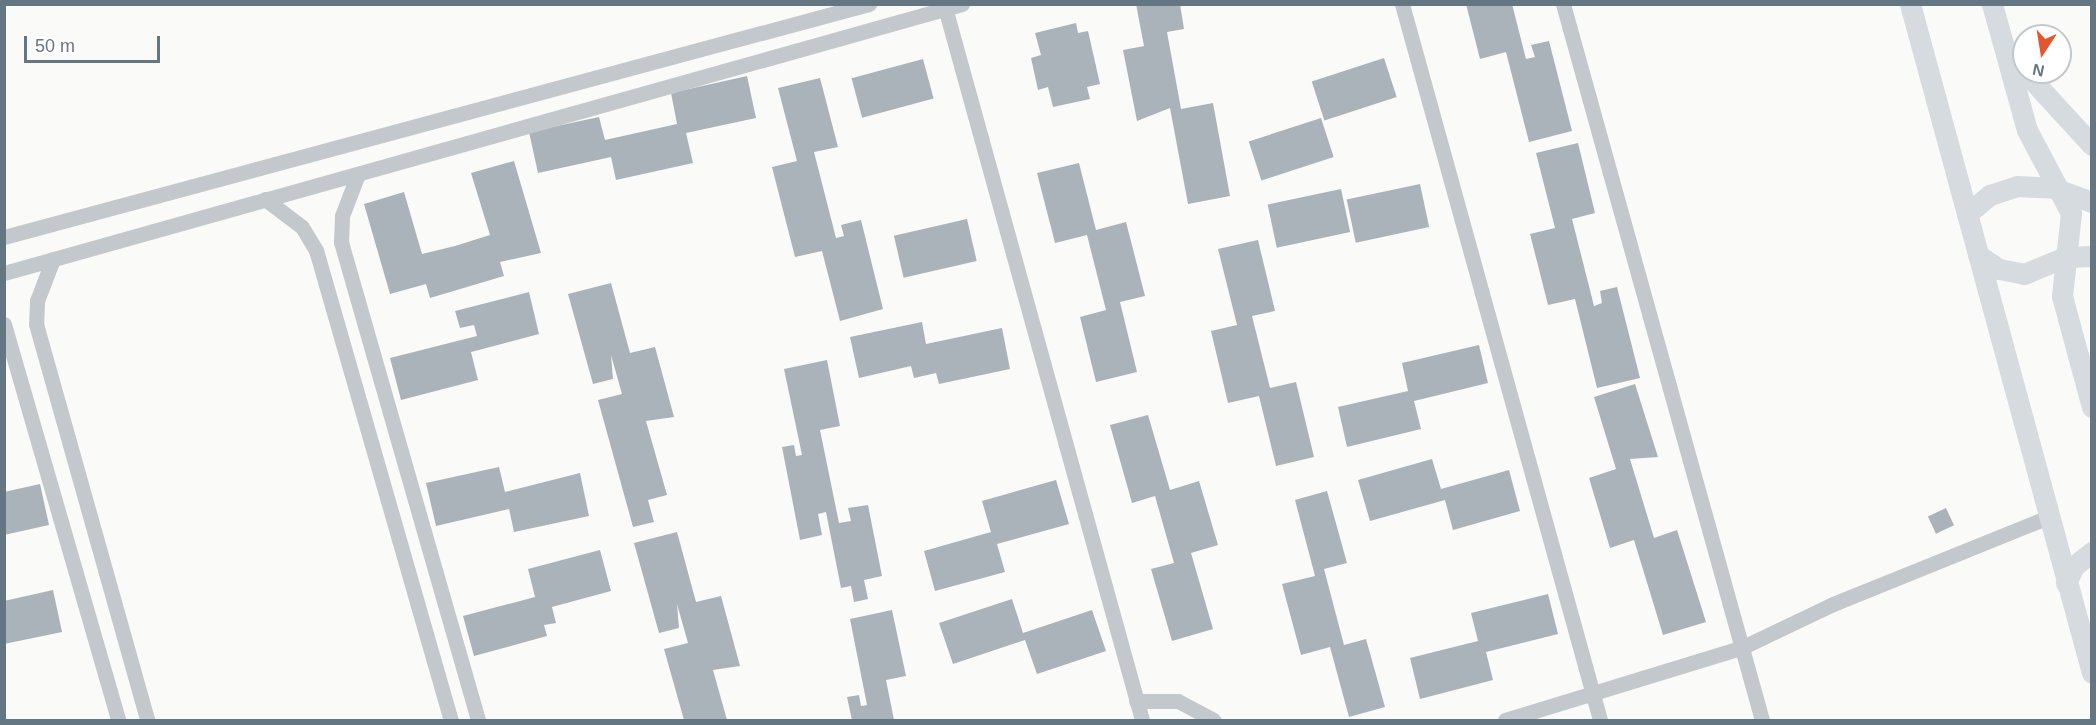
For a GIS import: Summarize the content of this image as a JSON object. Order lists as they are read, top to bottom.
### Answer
{
  "scale_bar": "50 m",
  "north": "bottom"
}
